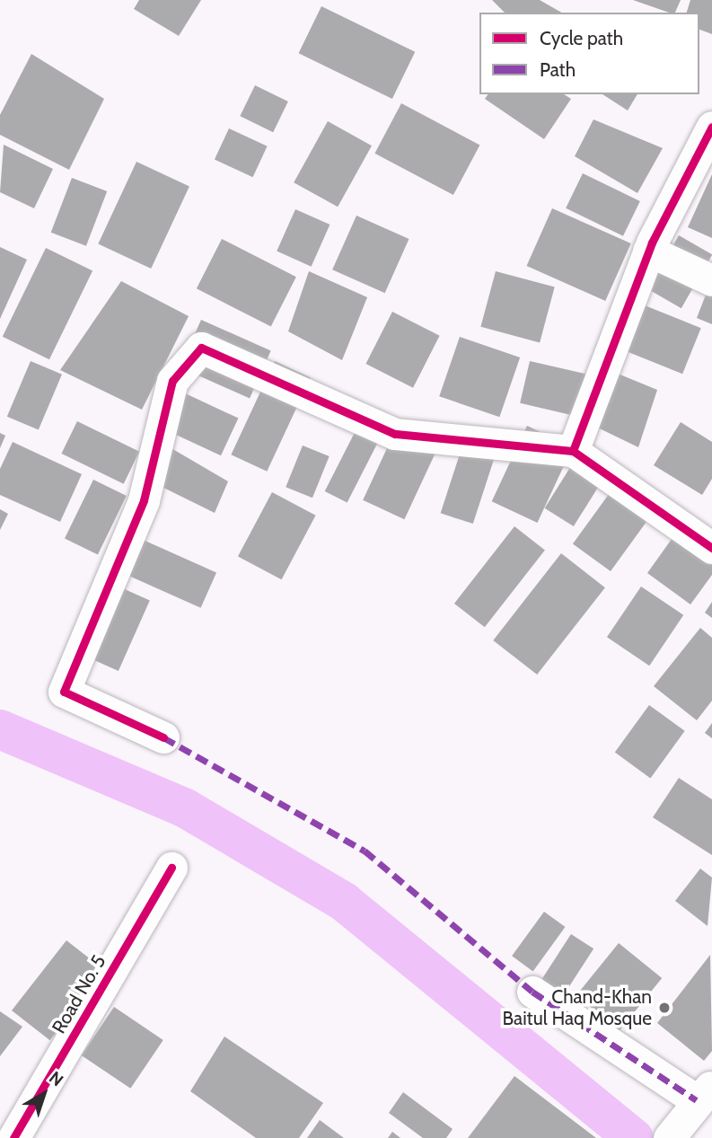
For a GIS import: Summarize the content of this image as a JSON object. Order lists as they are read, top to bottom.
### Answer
{
  "streets": {
    "street": ["Road No. 5"]
  },
  "places": ["Chand-Khan Baitul Haq Mosque"],
  "legend": ["Cycle path", "Path"],
  "north": "top right"
}
